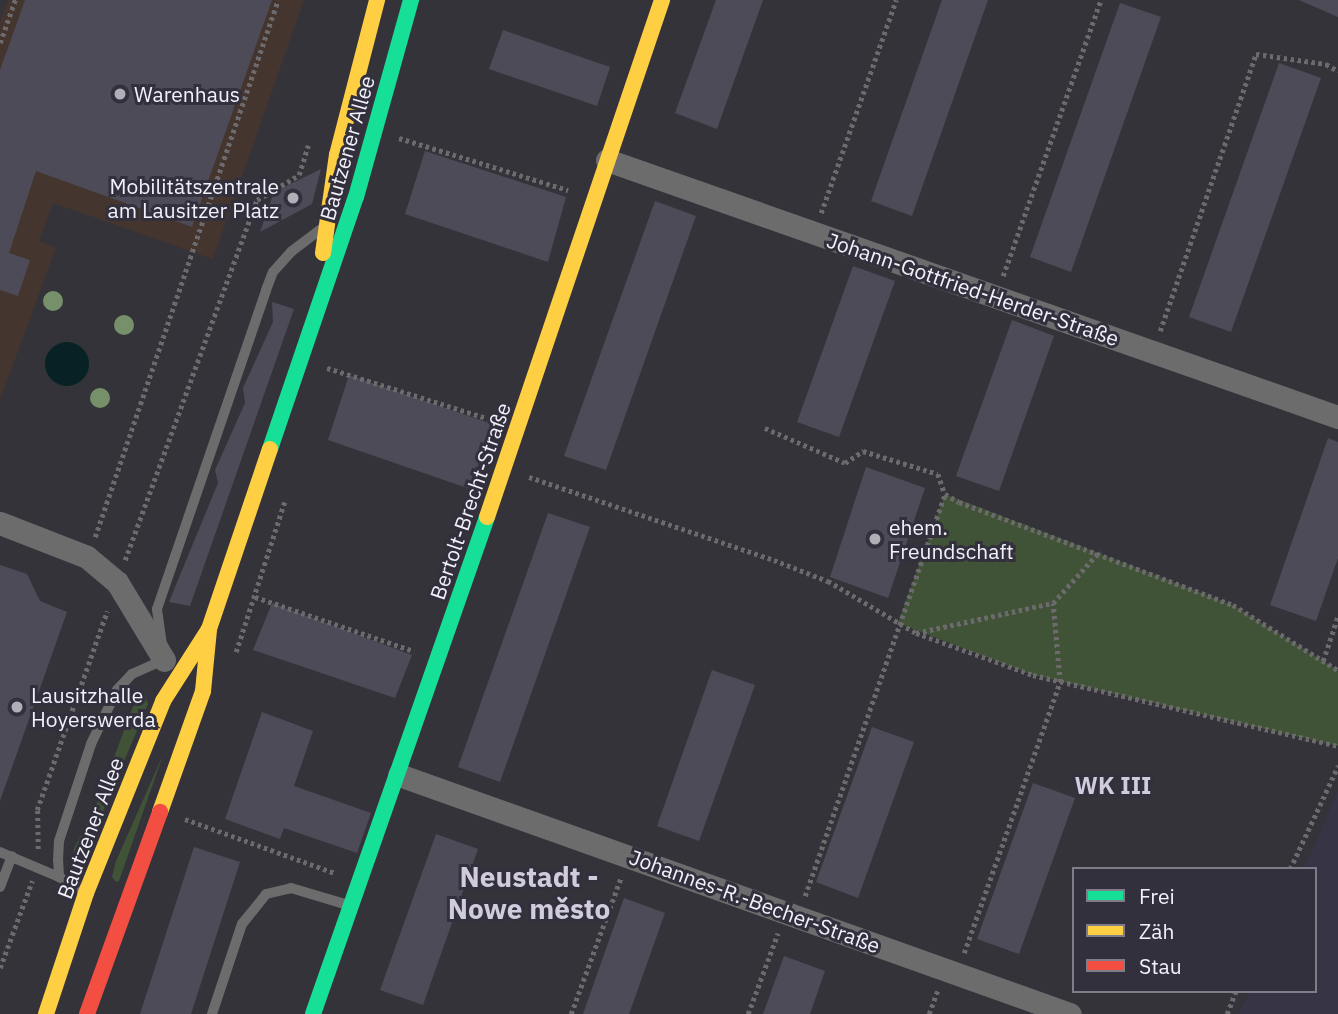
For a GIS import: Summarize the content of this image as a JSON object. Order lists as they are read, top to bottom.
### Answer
{
  "streets": {
    "street": [
      "Bautzener Allee",
      "Johann-Gottfried-Herder-Straße",
      "Bertolt-Brecht-Straße",
      "Johannes-R.-Becher-Straße"
    ]
  },
  "crossings": [
    ["Johann-Gottfried-Herder-Straße", "Bertolt-Brecht-Straße"],
    ["Bertolt-Brecht-Straße", "Johannes-R.-Becher-Straße"]
  ],
  "districts": ["WK III", "Neustadt - Nowe město"],
  "places": [
    "Warenhaus",
    "Mobilitätszentrale am Lausitzer Platz",
    "ehem. Freundschaft",
    "Lausitzhalle Hoyerswerda"
  ],
  "legend": ["Frei", "Zäh", "Stau"]
}
